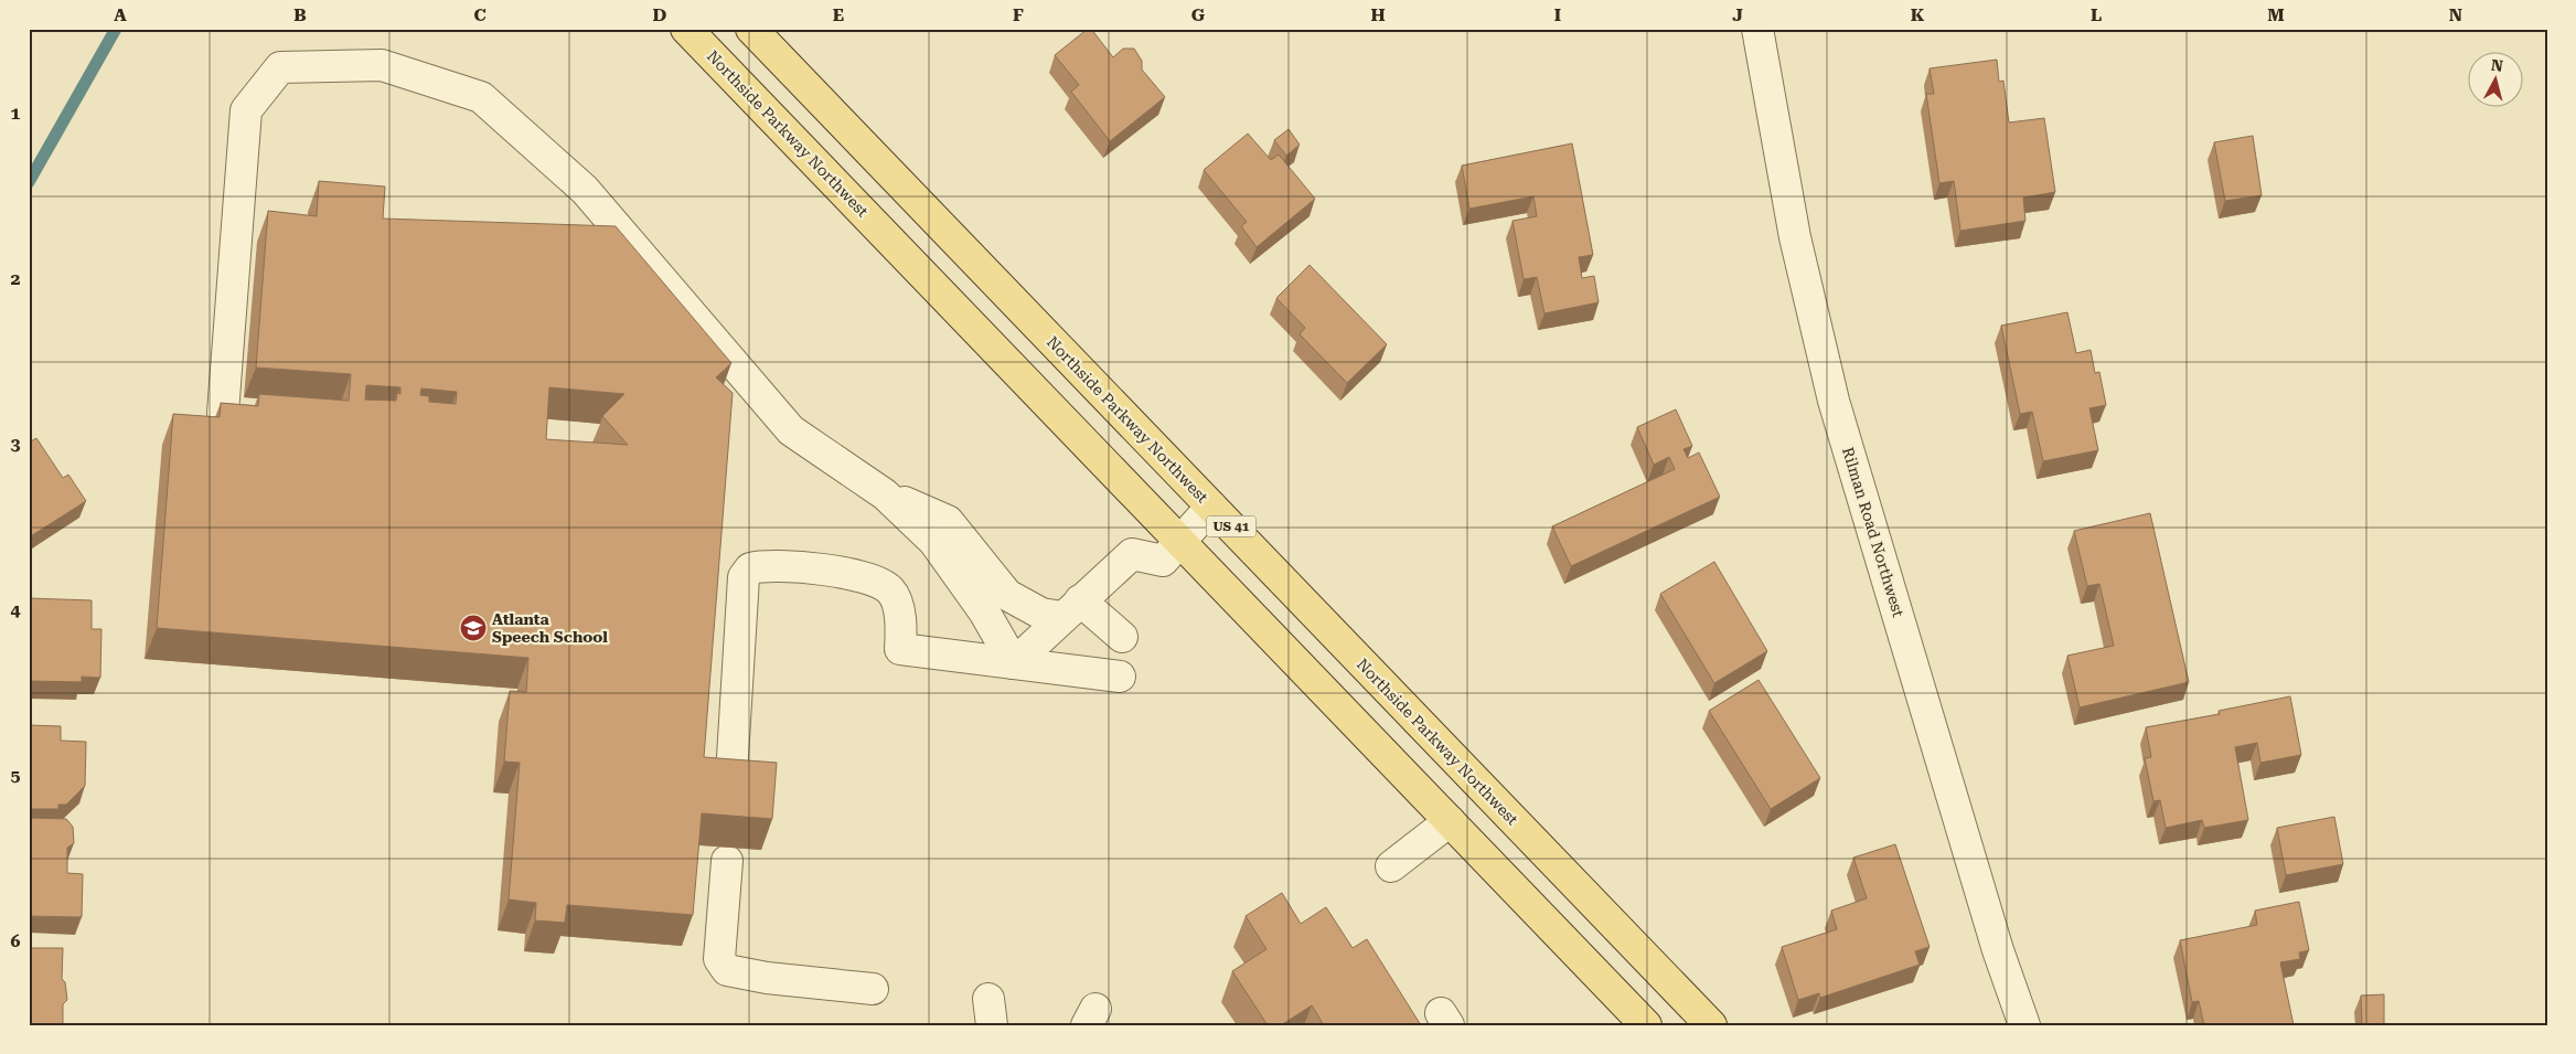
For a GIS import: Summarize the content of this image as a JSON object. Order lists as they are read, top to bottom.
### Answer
{
  "streets": {
    "main road": ["Northside Parkway Northwest", "US 41"],
    "street": ["Rilman Road Northwest"]
  },
  "places": {
    "school or university": ["Atlanta Speech School"]
  },
  "north": "top",
  "grid": {
    "columns": [
      "A",
      "B",
      "C",
      "D",
      "E",
      "F",
      "G",
      "H",
      "I",
      "J",
      "K",
      "L",
      "M",
      "N"
    ],
    "rows": [
      "1",
      "2",
      "3",
      "4",
      "5",
      "6"
    ]
  }
}
